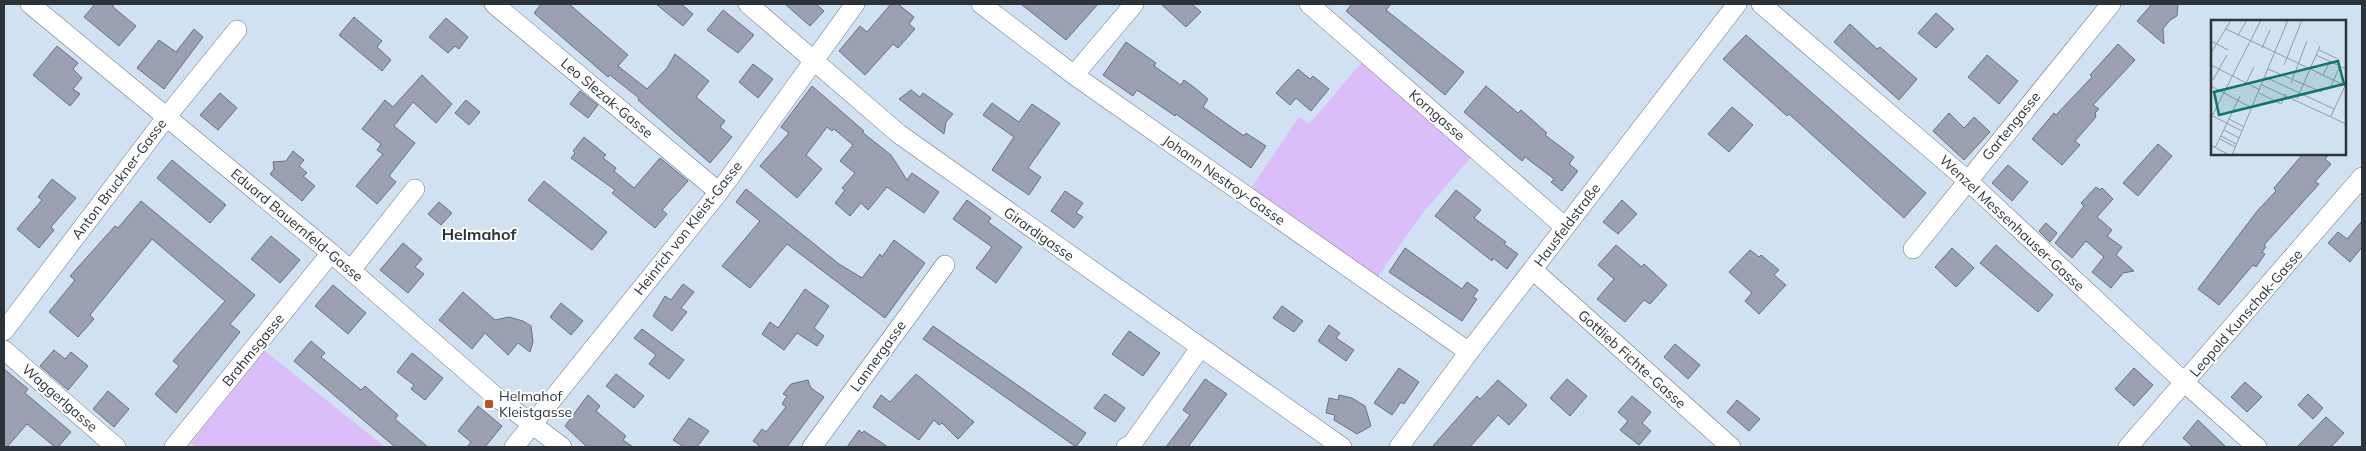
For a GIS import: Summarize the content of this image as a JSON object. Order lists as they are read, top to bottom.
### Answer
{
  "streets": {
    "street": [
      "Leo Slezak-Gasse",
      "Korngasse",
      "Gartengasse",
      "Anton Bruckner-Gasse",
      "Johann Nestroy-Gasse",
      "Wenzel Messenhauser-Gasse",
      "Eduard Bauernfeld-Gasse",
      "Hausfeldstraße",
      "Heinrich von Kleist-Gasse",
      "Girardigasse",
      "Leopold Kunschak-Gasse",
      "Brahmsgasse",
      "Lannergasse",
      "Gottlieb Fichte-Gasse",
      "Waggerlgasse"
    ]
  },
  "crossings": [
    ["Leo Slezak-Gasse", "Heinrich von Kleist-Gasse"],
    ["Korngasse", "Hausfeldstraße"],
    ["Gartengasse", "Wenzel Messenhauser-Gasse"],
    ["Anton Bruckner-Gasse", "Eduard Bauernfeld-Gasse"],
    ["Johann Nestroy-Gasse", "Hausfeldstraße"],
    ["Wenzel Messenhauser-Gasse", "Leopold Kunschak-Gasse"],
    ["Eduard Bauernfeld-Gasse", "Heinrich von Kleist-Gasse"],
    ["Eduard Bauernfeld-Gasse", "Brahmsgasse"],
    ["Hausfeldstraße", "Gottlieb Fichte-Gasse"],
    ["Heinrich von Kleist-Gasse", "Girardigasse"]
  ],
  "districts": ["Helmahof"],
  "places": {
    "transit": ["Helmahof Kleistgasse"]
  }
}
